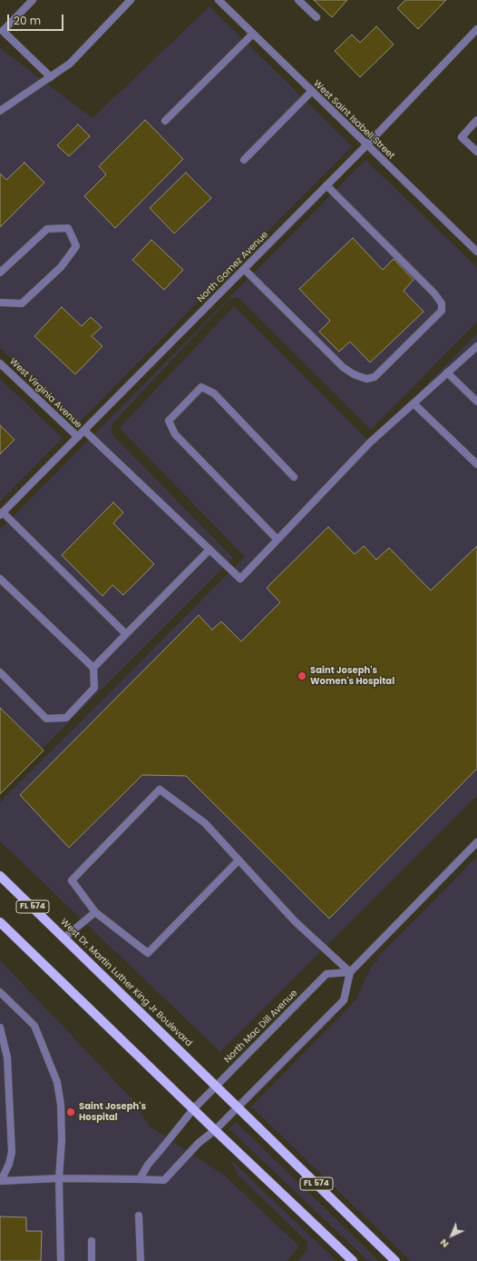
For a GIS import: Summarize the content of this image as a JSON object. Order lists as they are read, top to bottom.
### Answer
{
  "streets": {
    "main road": ["FL 574", "West Dr. Martin Luther King Jr Boulevard"],
    "street": [
      "West Saint Isabell Street",
      "North Gomez Avenue",
      "West Virginia Avenue",
      "North Mac Dill Avenue"
    ]
  },
  "crossings": [
    ["West Saint Isabell Street", "North Gomez Avenue"],
    ["North Gomez Avenue", "West Virginia Avenue"],
    ["FL 574", "West Dr. Martin Luther King Jr Boulevard"],
    ["West Dr. Martin Luther King Jr Boulevard", "North Mac Dill Avenue"]
  ],
  "places": ["Saint Joseph's Women's Hospital", "Saint Joseph's Hospital"],
  "scale_bar": "20 m",
  "north": "bottom left"
}
